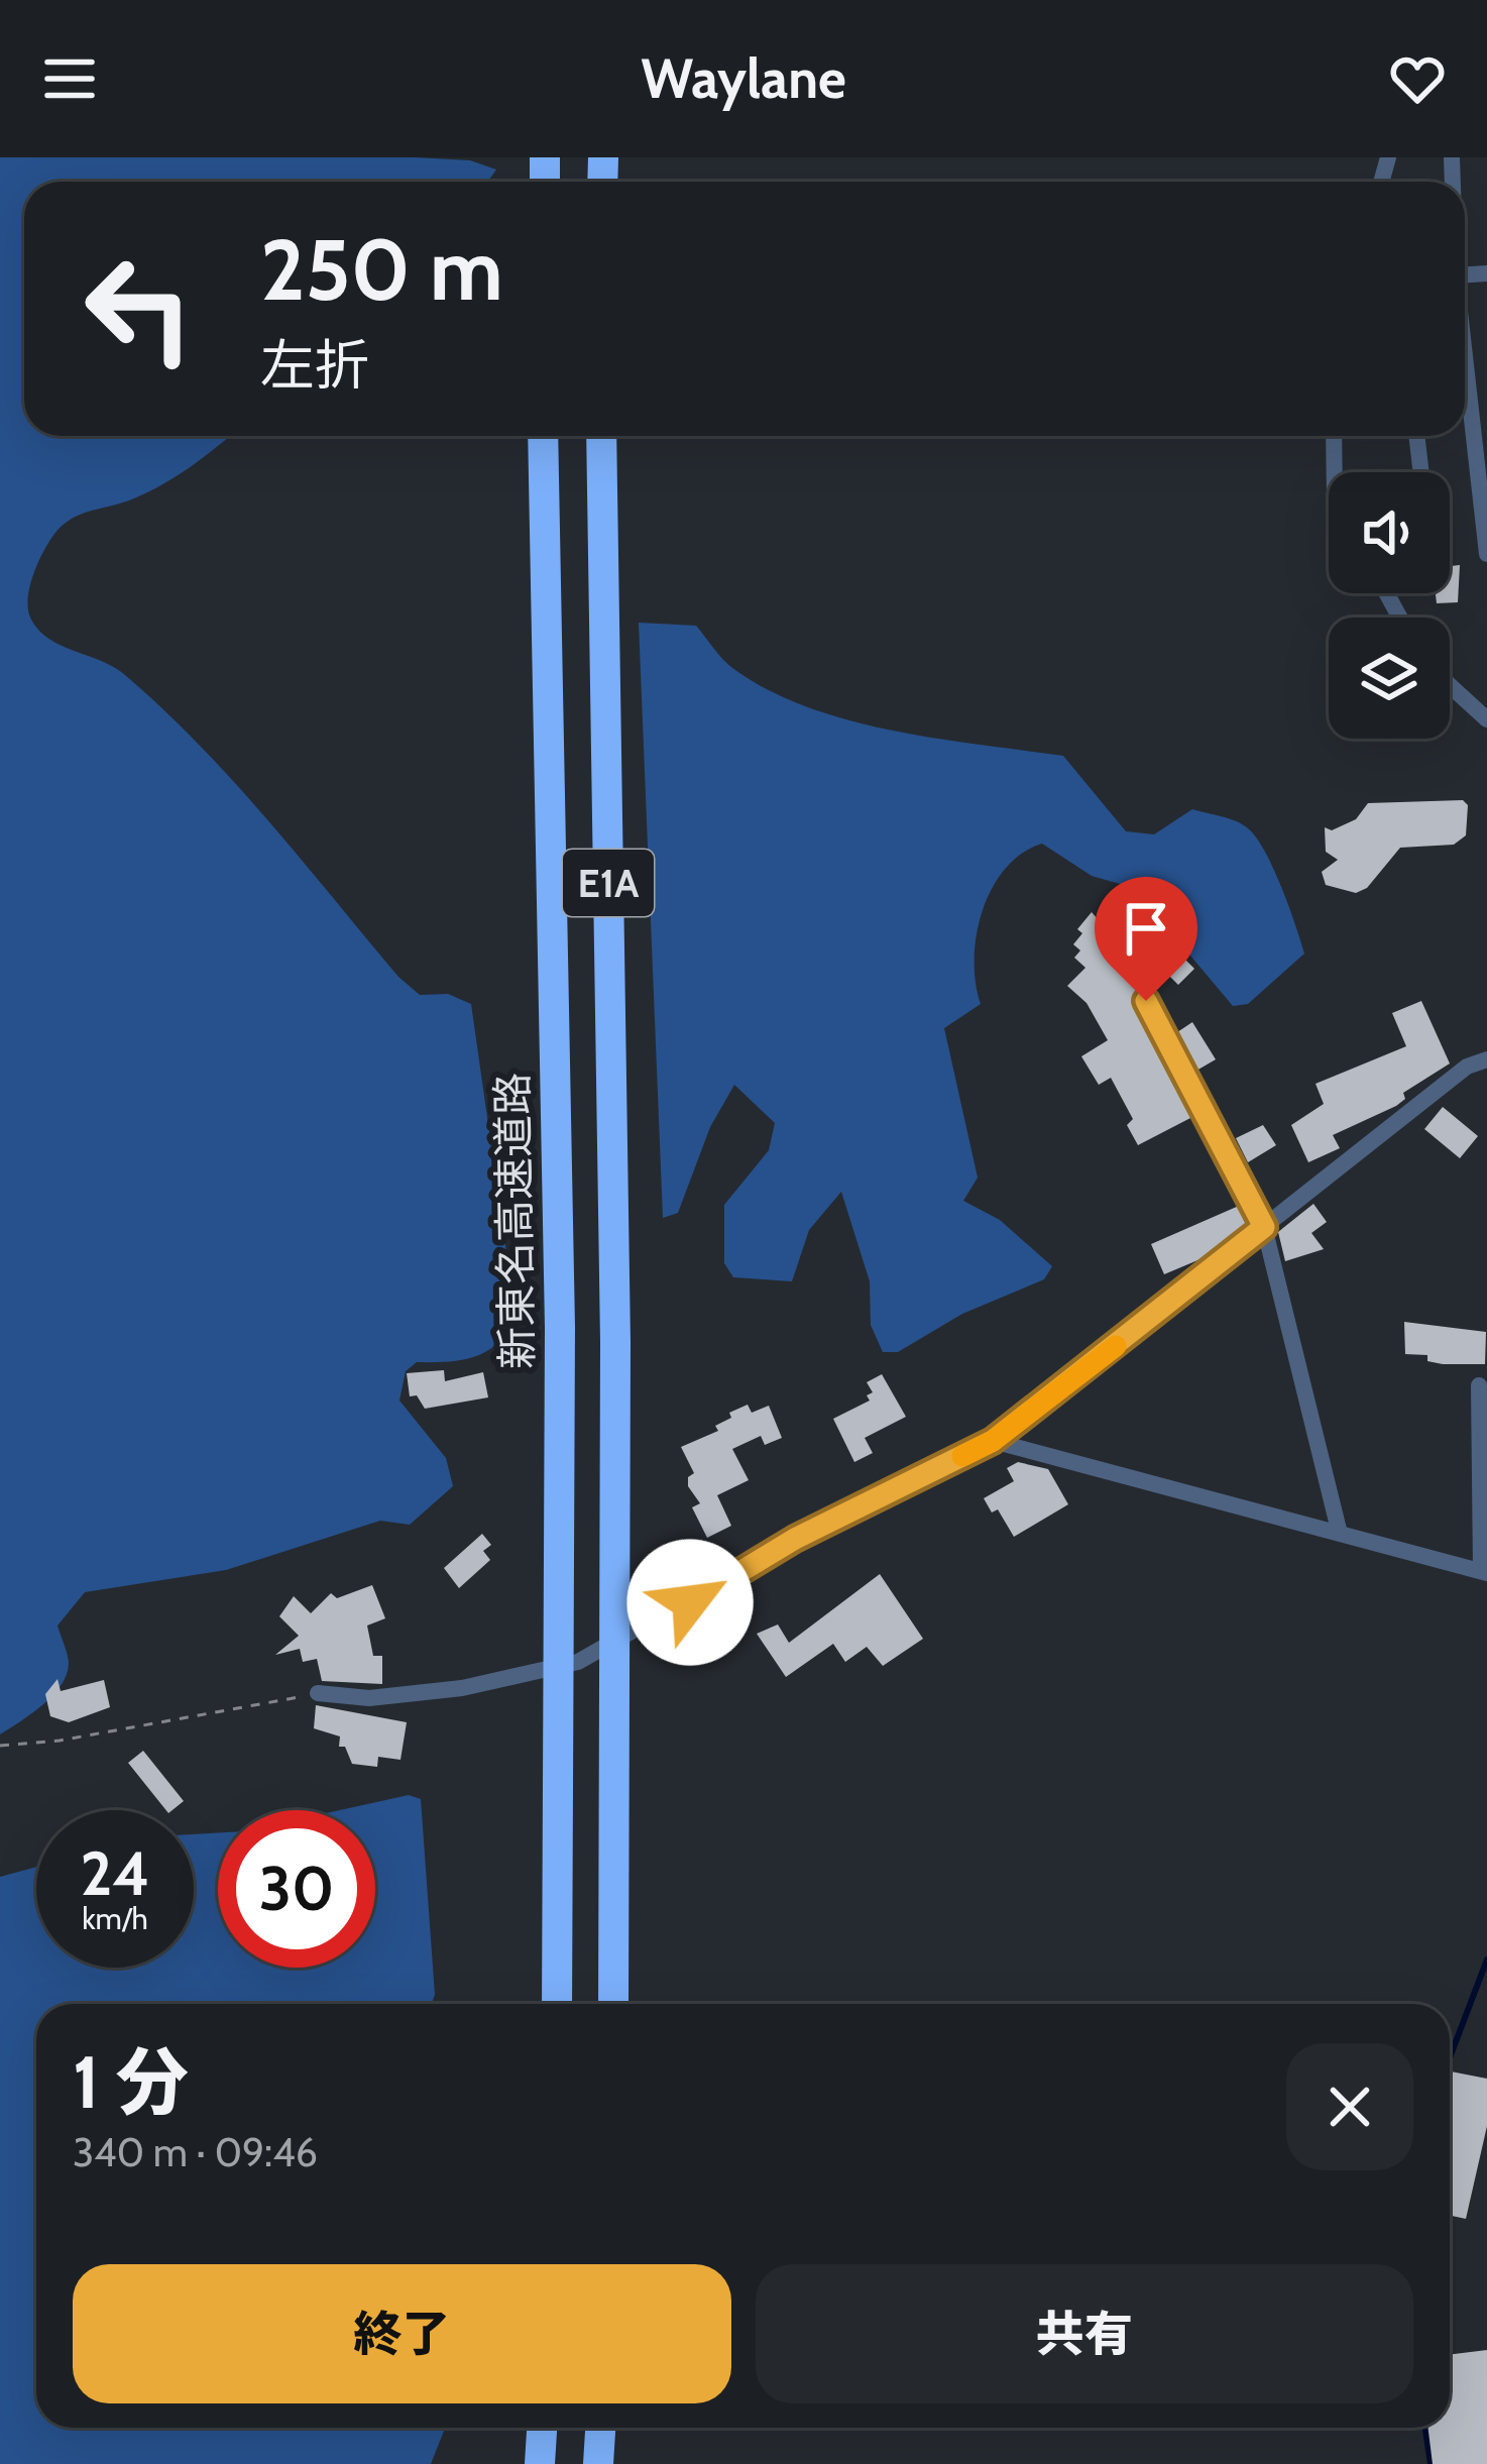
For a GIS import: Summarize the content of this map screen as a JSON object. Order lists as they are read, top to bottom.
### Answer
{
  "streets": {
    "highway": ["E1A", "新東名高速道路"]
  },
  "page": {
    "header": "Waylane",
    "turn": ["250 m", "左折"],
    "speed": "24 km/h",
    "limit": "30",
    "heading": ["1 分", "340 m · 09:46"],
    "buttons": ["終了", "共有"]
  }
}
